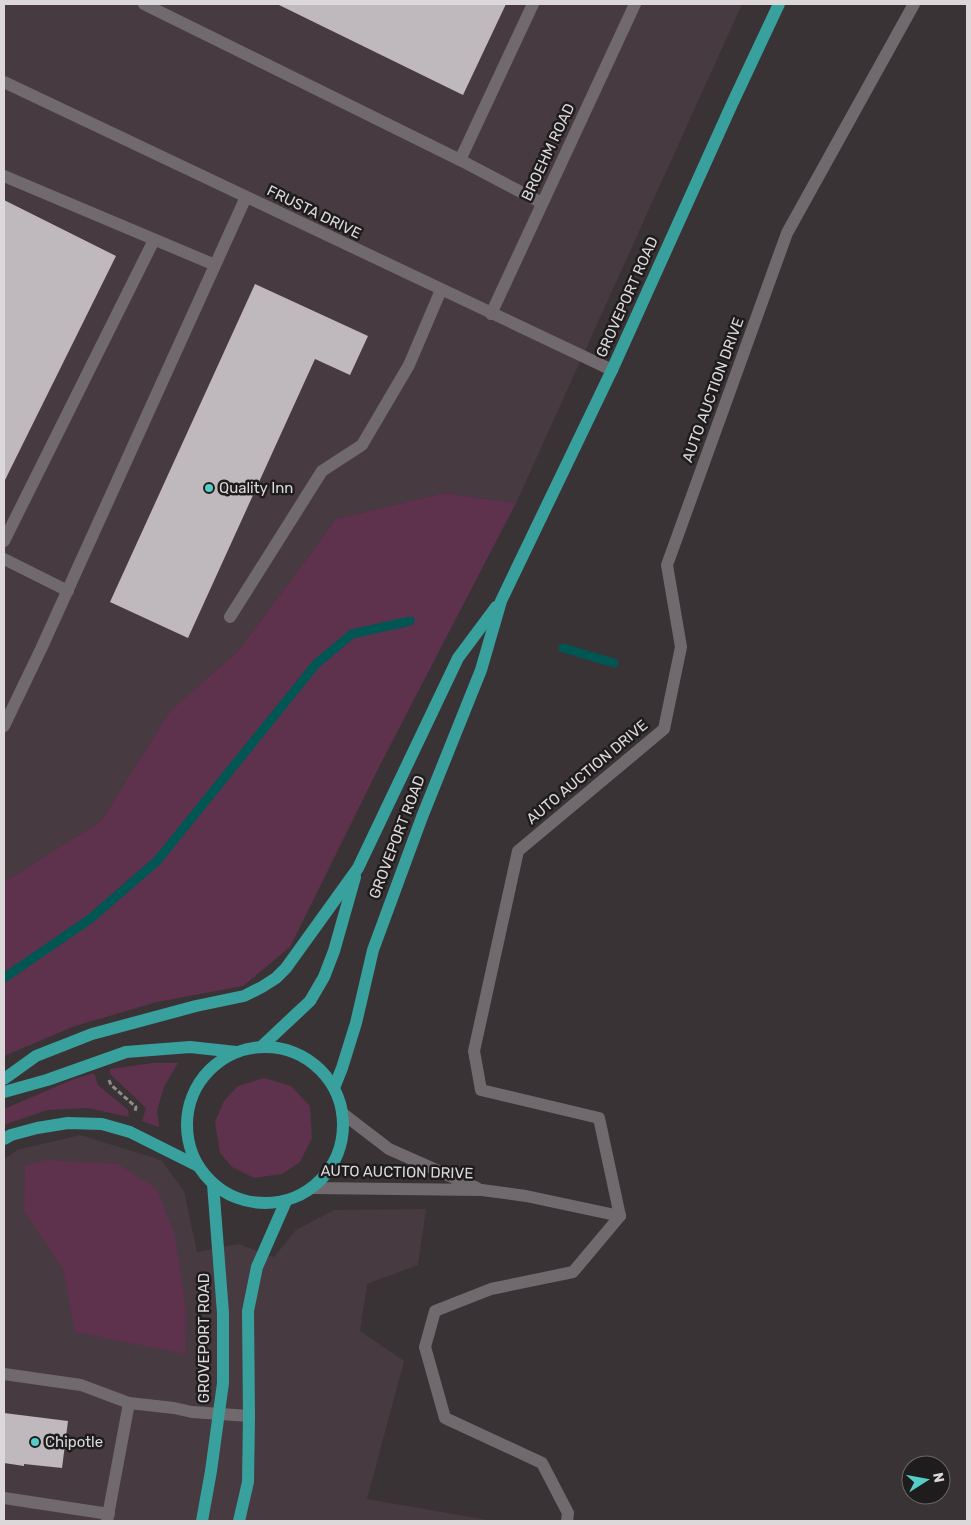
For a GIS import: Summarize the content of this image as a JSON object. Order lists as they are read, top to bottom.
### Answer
{
  "streets": {
    "main road": ["GROVEPORT ROAD"],
    "street": ["BROEHM ROAD", "FRUSTA DRIVE", "AUTO AUCTION DRIVE"]
  },
  "crossings": [
    ["BROEHM ROAD", "FRUSTA DRIVE"],
    ["FRUSTA DRIVE", "GROVEPORT ROAD"],
    ["GROVEPORT ROAD", "AUTO AUCTION DRIVE"]
  ],
  "places": ["Quality Inn", "Chipotle"],
  "north": "right"
}
